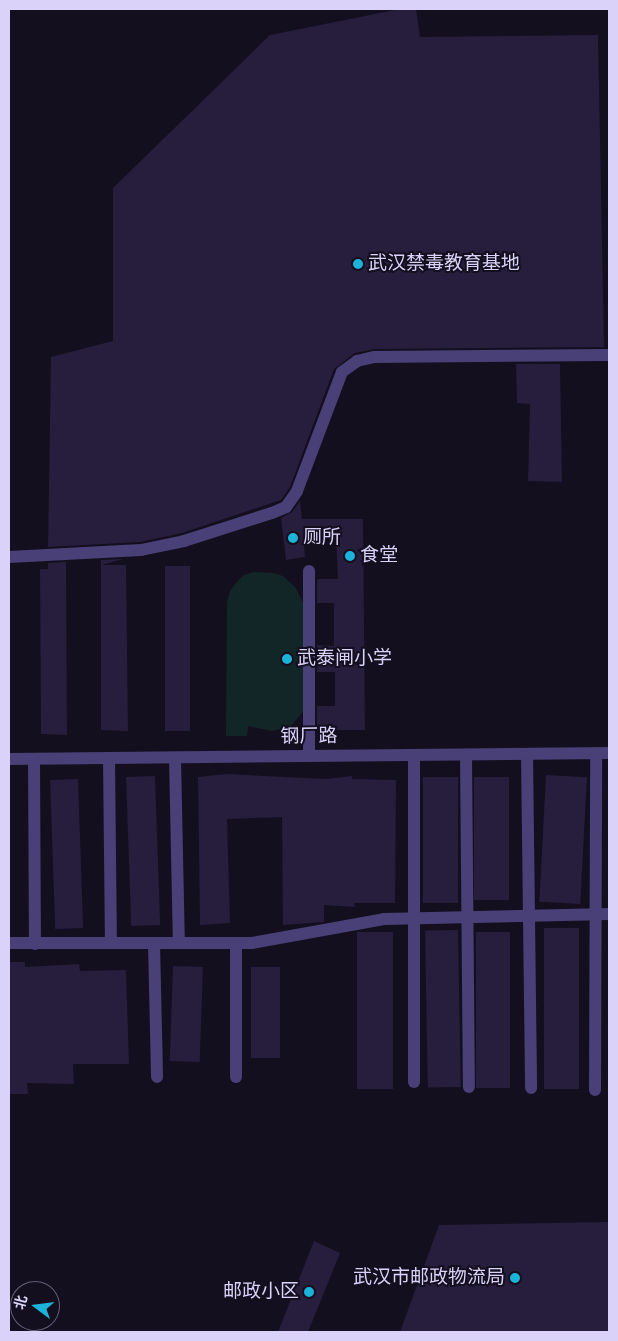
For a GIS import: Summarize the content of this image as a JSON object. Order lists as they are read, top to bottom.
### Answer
{
  "streets": {
    "street": ["钢厂路"]
  },
  "places": [
    "武汉禁毒教育基地",
    "厕所",
    "食堂",
    "武泰闸小学",
    "武汉市邮政物流局",
    "邮政小区"
  ],
  "north": "left"
}
